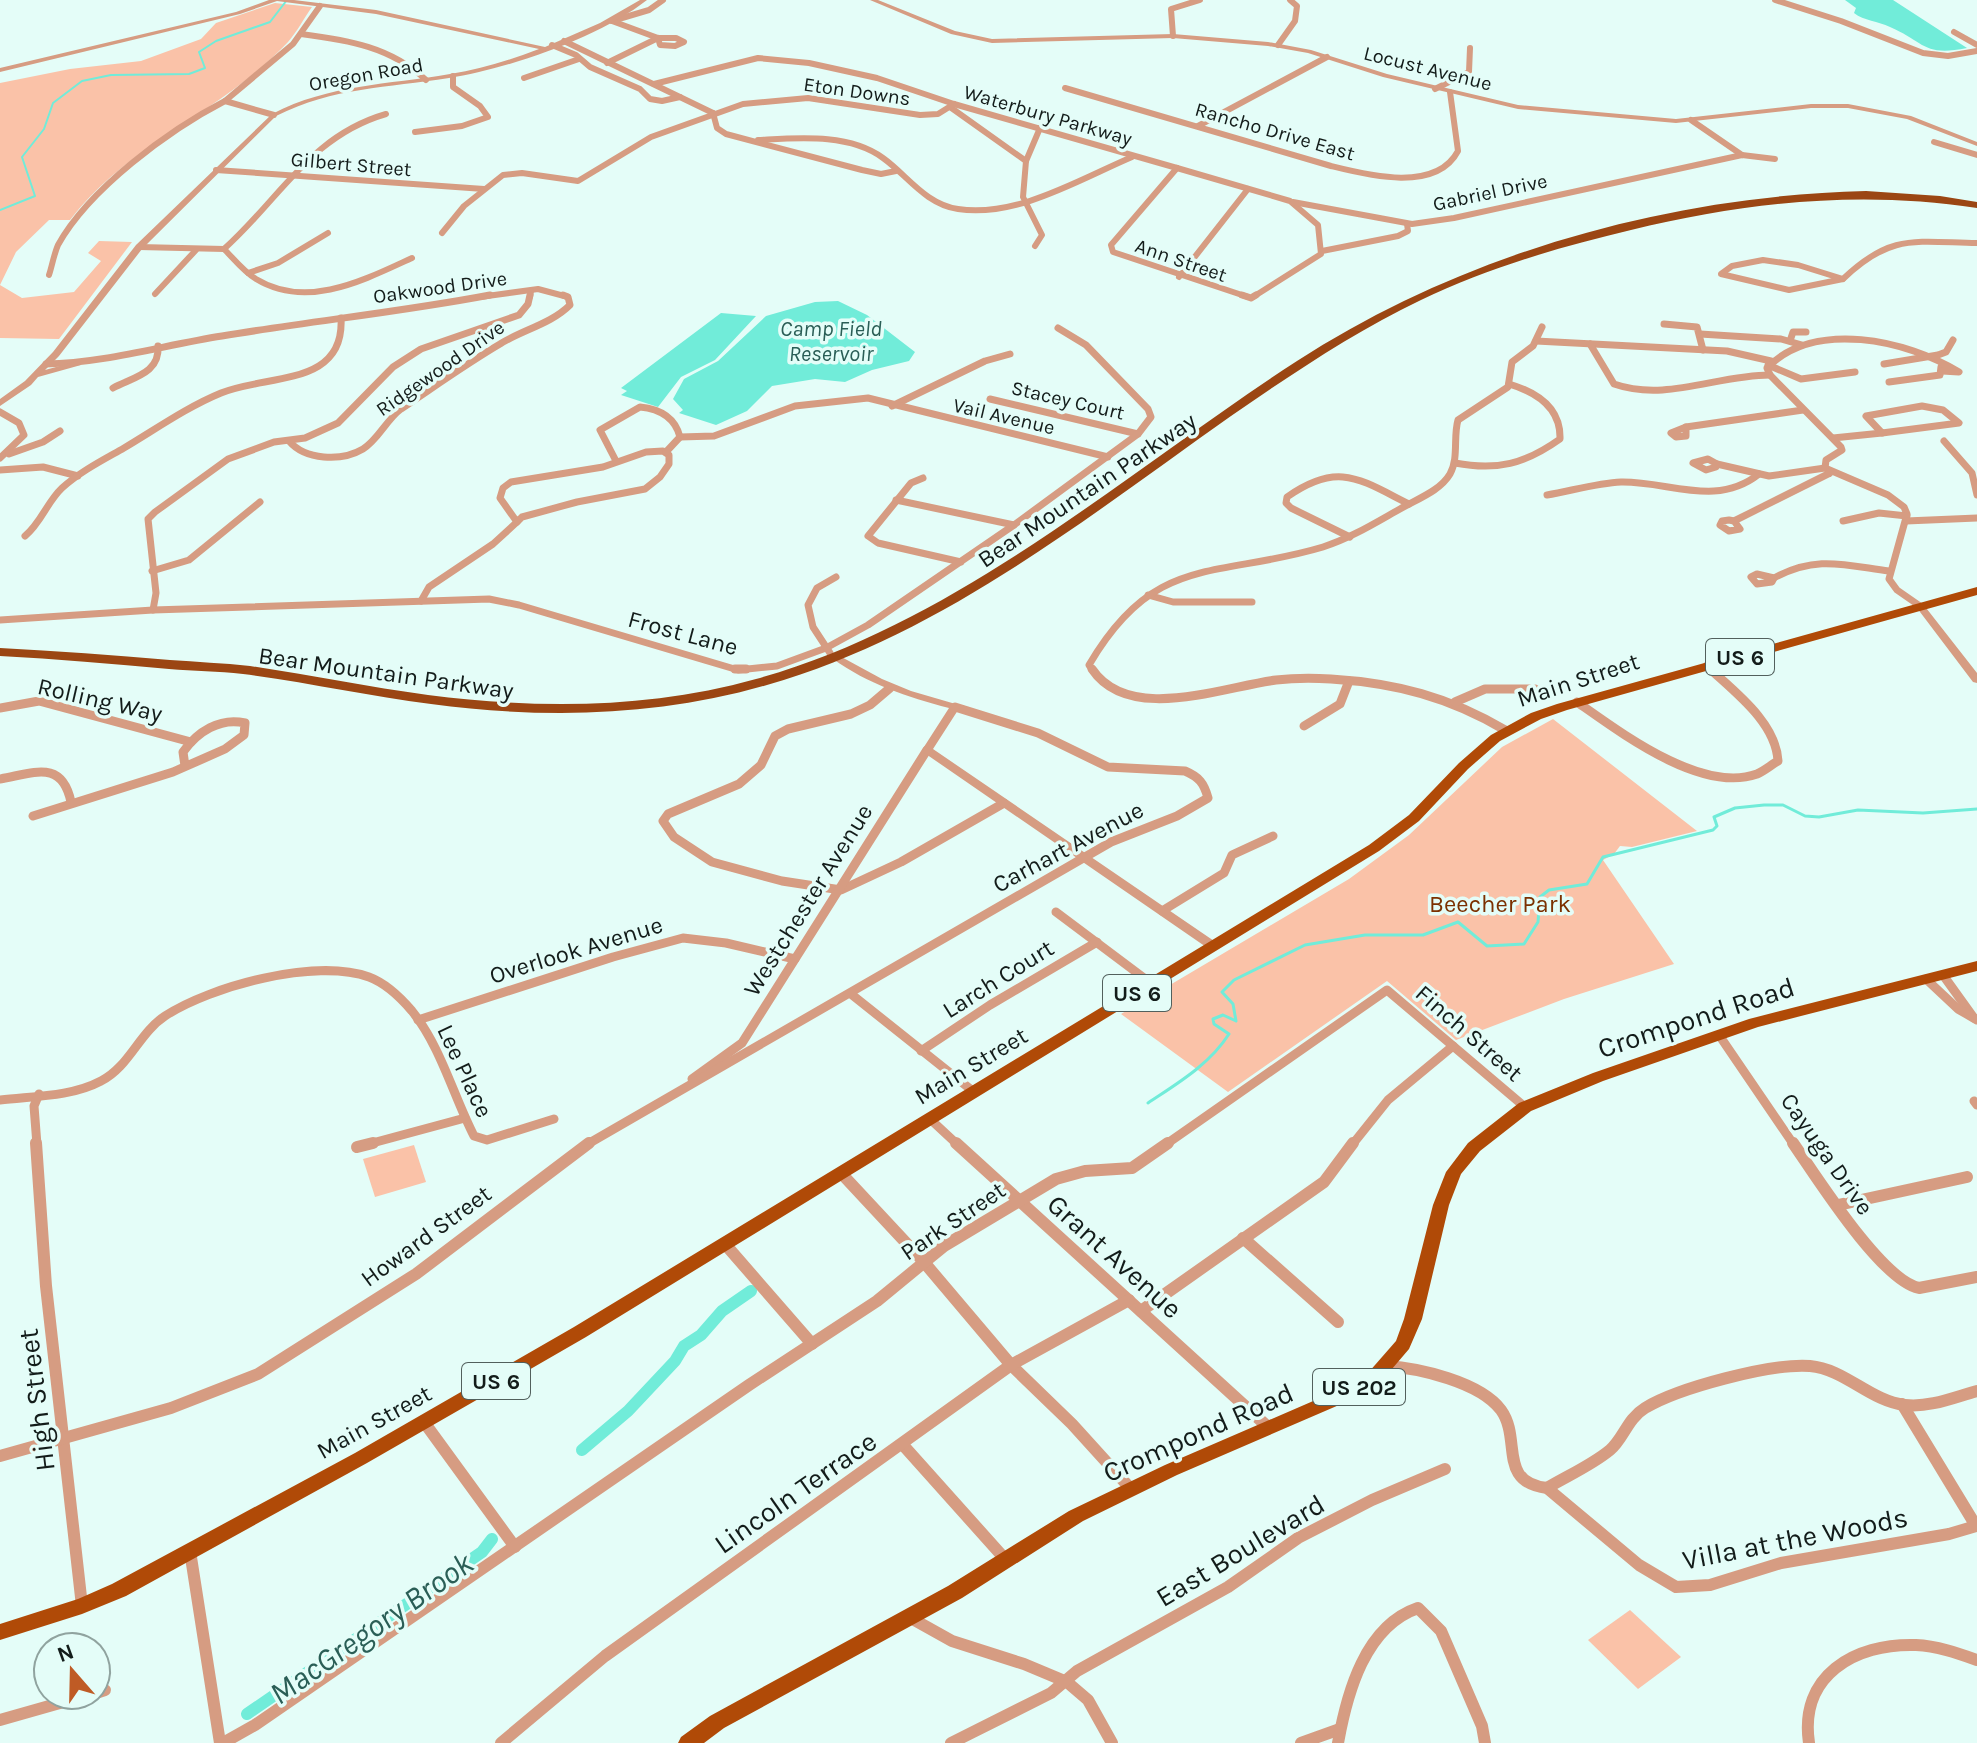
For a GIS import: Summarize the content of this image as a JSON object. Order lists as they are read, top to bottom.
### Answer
{
  "streets": {
    "highway": ["Bear Mountain Parkway"],
    "main road": [
      "US 6",
      "Main Street",
      "Crompond Road",
      "US 202"
    ],
    "street": [
      "Locust Avenue",
      "Oregon Road",
      "Eton Downs",
      "Waterbury Parkway",
      "Rancho Drive East",
      "Gilbert Street",
      "Gabriel Drive",
      "Ann Street",
      "Oakwood Drive",
      "Ridgewood Drive",
      "Stacey Court",
      "Vail Avenue",
      "Frost Lane",
      "Rolling Way",
      "Carhart Avenue",
      "Westchester Avenue",
      "Overlook Avenue",
      "Larch Court",
      "Finch Street",
      "Lee Place",
      "Cayuga Drive",
      "Park Street",
      "Howard Street",
      "Grant Avenue",
      "High Street",
      "Lincoln Terrace",
      "Villa at the Woods",
      "East Boulevard"
    ]
  },
  "crossings": [
    ["Locust Avenue", "Rancho Drive East"],
    ["Locust Avenue", "Gabriel Drive"],
    ["Oregon Road", "Gilbert Street"],
    ["Oregon Road", "Oakwood Drive"],
    ["Eton Downs", "Waterbury Parkway"],
    ["Eton Downs", "Gilbert Street"],
    ["Waterbury Parkway", "Ann Street"],
    ["Oakwood Drive", "Ridgewood Drive"],
    ["Oakwood Drive", "Frost Lane"],
    ["Stacey Court", "Frost Lane"],
    ["Vail Avenue", "Frost Lane"],
    ["Bear Mountain Parkway", "Frost Lane"],
    ["Bear Mountain Parkway", "Carhart Avenue"],
    ["Frost Lane", "Carhart Avenue"],
    ["Main Street", "Grant Avenue"],
    ["Main Street", "High Street"],
    ["Carhart Avenue", "Westchester Avenue"],
    ["Carhart Avenue", "Howard Street"],
    ["Westchester Avenue", "Overlook Avenue"],
    ["Westchester Avenue", "Howard Street"],
    ["Overlook Avenue", "Lee Place"],
    ["Crompond Road", "Finch Street"],
    ["Crompond Road", "Cayuga Drive"],
    ["Crompond Road", "Grant Avenue"],
    ["Crompond Road", "Villa at the Woods"],
    ["Finch Street", "Park Street"],
    ["Lee Place", "High Street"],
    ["Park Street", "Grant Avenue"],
    ["Howard Street", "High Street"],
    ["Grant Avenue", "Lincoln Terrace"]
  ],
  "water": ["Camp Field Reservoir", "MacGregory Brook"],
  "parks": ["Beecher Park"],
  "north": "top"
}
